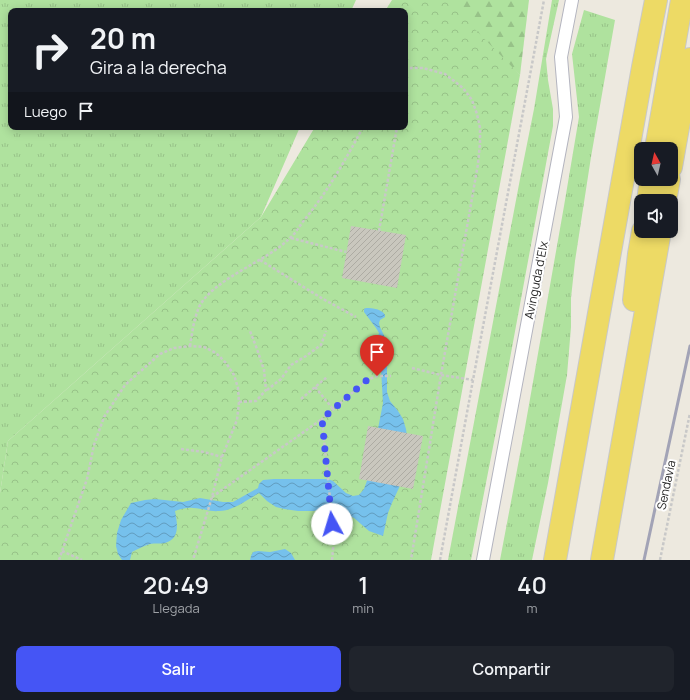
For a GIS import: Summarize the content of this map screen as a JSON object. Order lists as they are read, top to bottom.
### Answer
{
  "streets": {
    "lane": ["Avinguda d'Elx"],
    "path": ["Sendavia"]
  },
  "north": "top",
  "page": {
    "turn": ["20 m", "Gira a la derecha"],
    "then": "Luego",
    "eta": [
      "20:49",
      "Llegada",
      "1",
      "min",
      "40",
      "m"
    ],
    "buttons": ["Salir", "Compartir"]
  }
}
